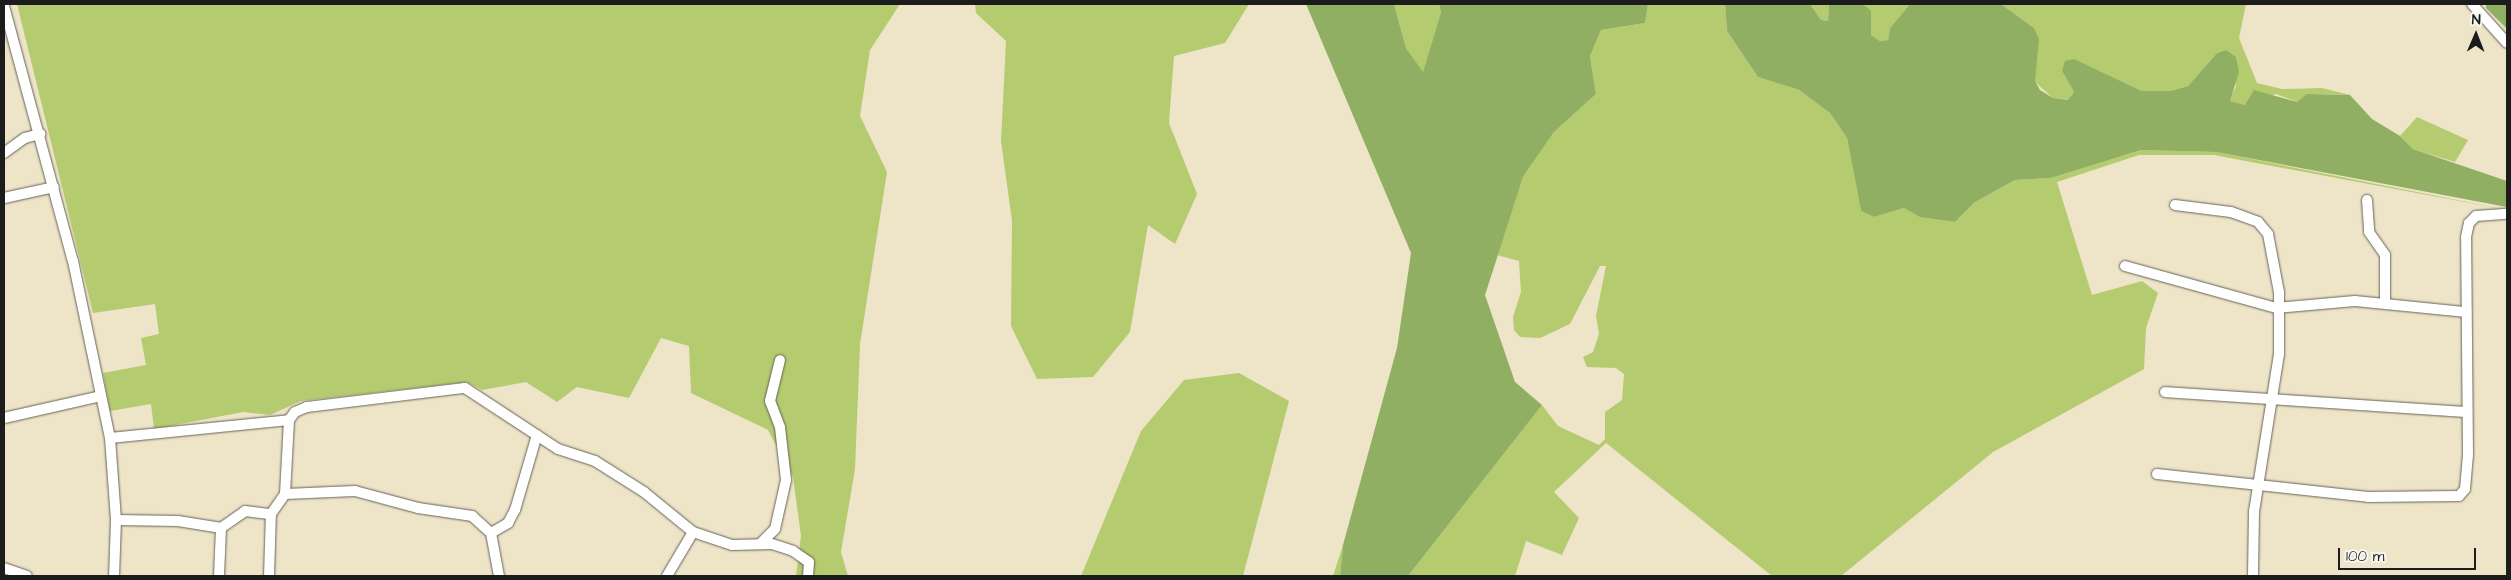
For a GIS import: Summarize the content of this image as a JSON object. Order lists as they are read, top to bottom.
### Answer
{
  "scale_bar": "100 m",
  "north": "top"
}
